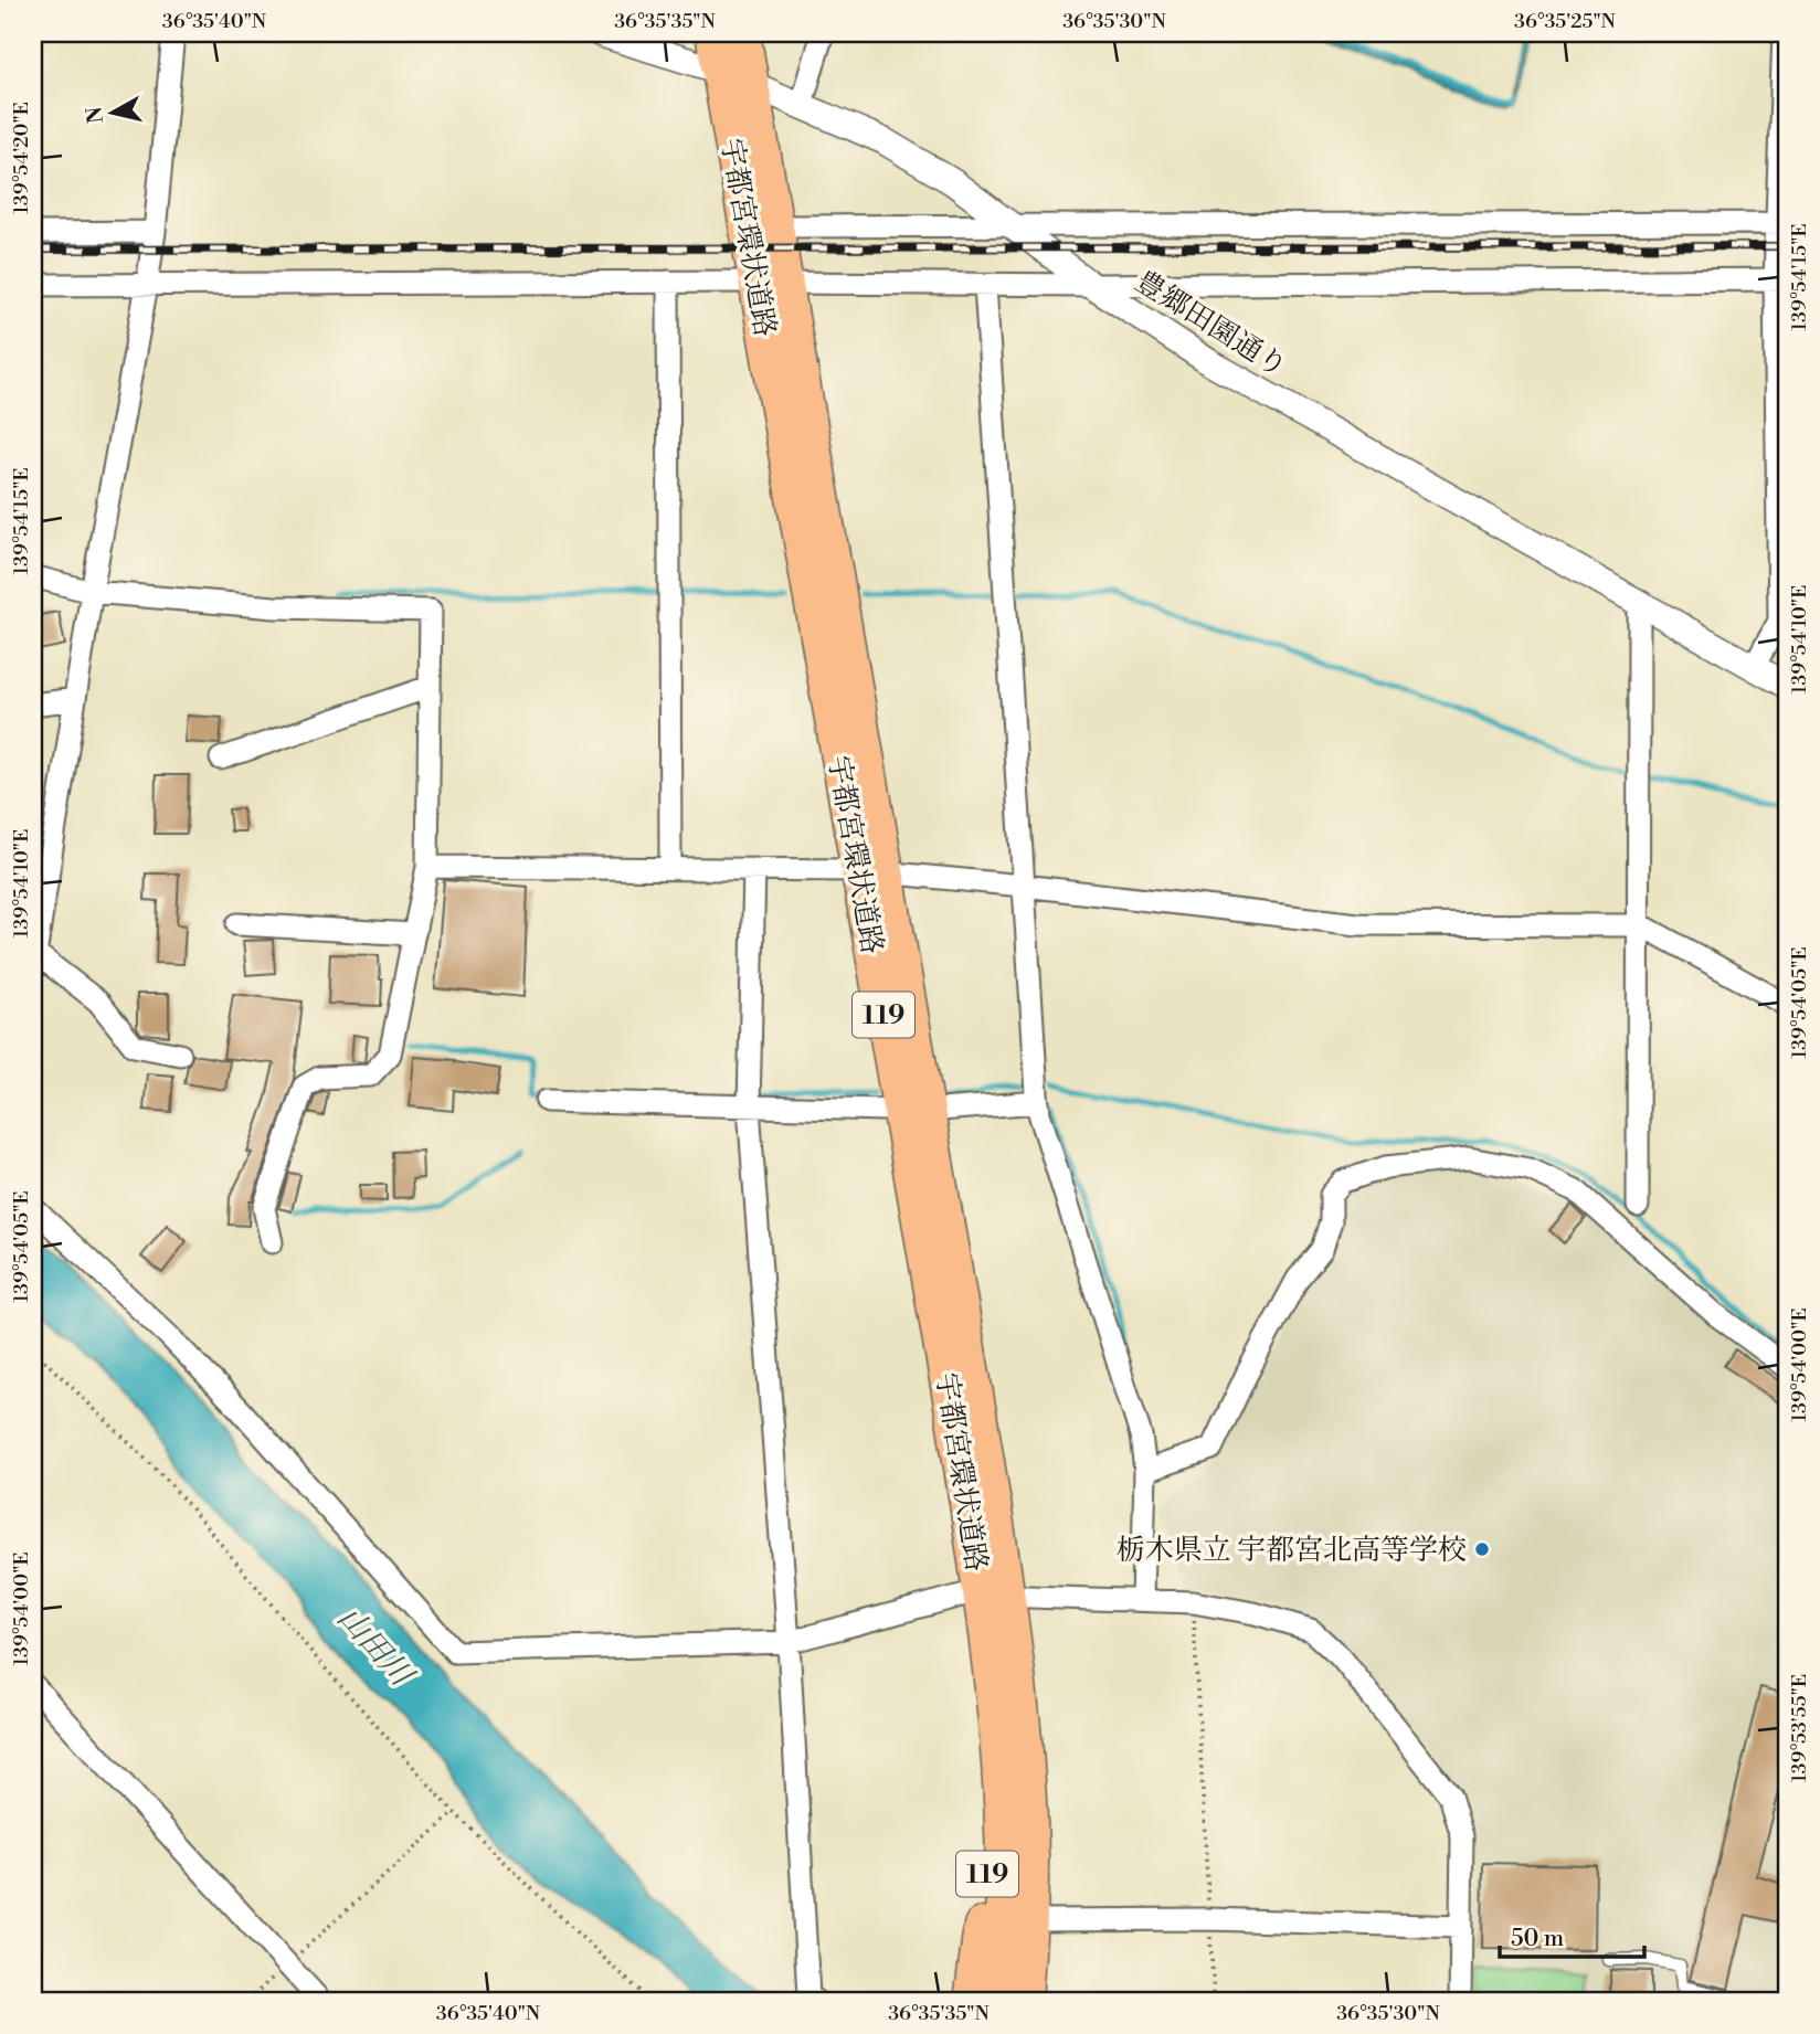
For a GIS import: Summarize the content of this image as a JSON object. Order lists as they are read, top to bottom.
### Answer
{
  "streets": {
    "highway": ["宇都宮環状道路", "119"],
    "street": ["豊郷田園通り"]
  },
  "crossings": [
    ["宇都宮環状道路", "豊郷田園通り"],
    ["宇都宮環状道路", "119"]
  ],
  "water": ["山田川"],
  "places": ["栃木県立 宇都宮北高等学校"],
  "scale_bar": "50 m",
  "north": "left",
  "coordinates": [
    "36°35'40\"N",
    "36°35'35\"N",
    "36°35'30\"N",
    "36°35'25\"N",
    "139°54'20\"E",
    "139°54'15\"E",
    "139°54'10\"E",
    "139°54'05\"E",
    "139°54'00\"E",
    "139°53'55\"E"
  ]
}
